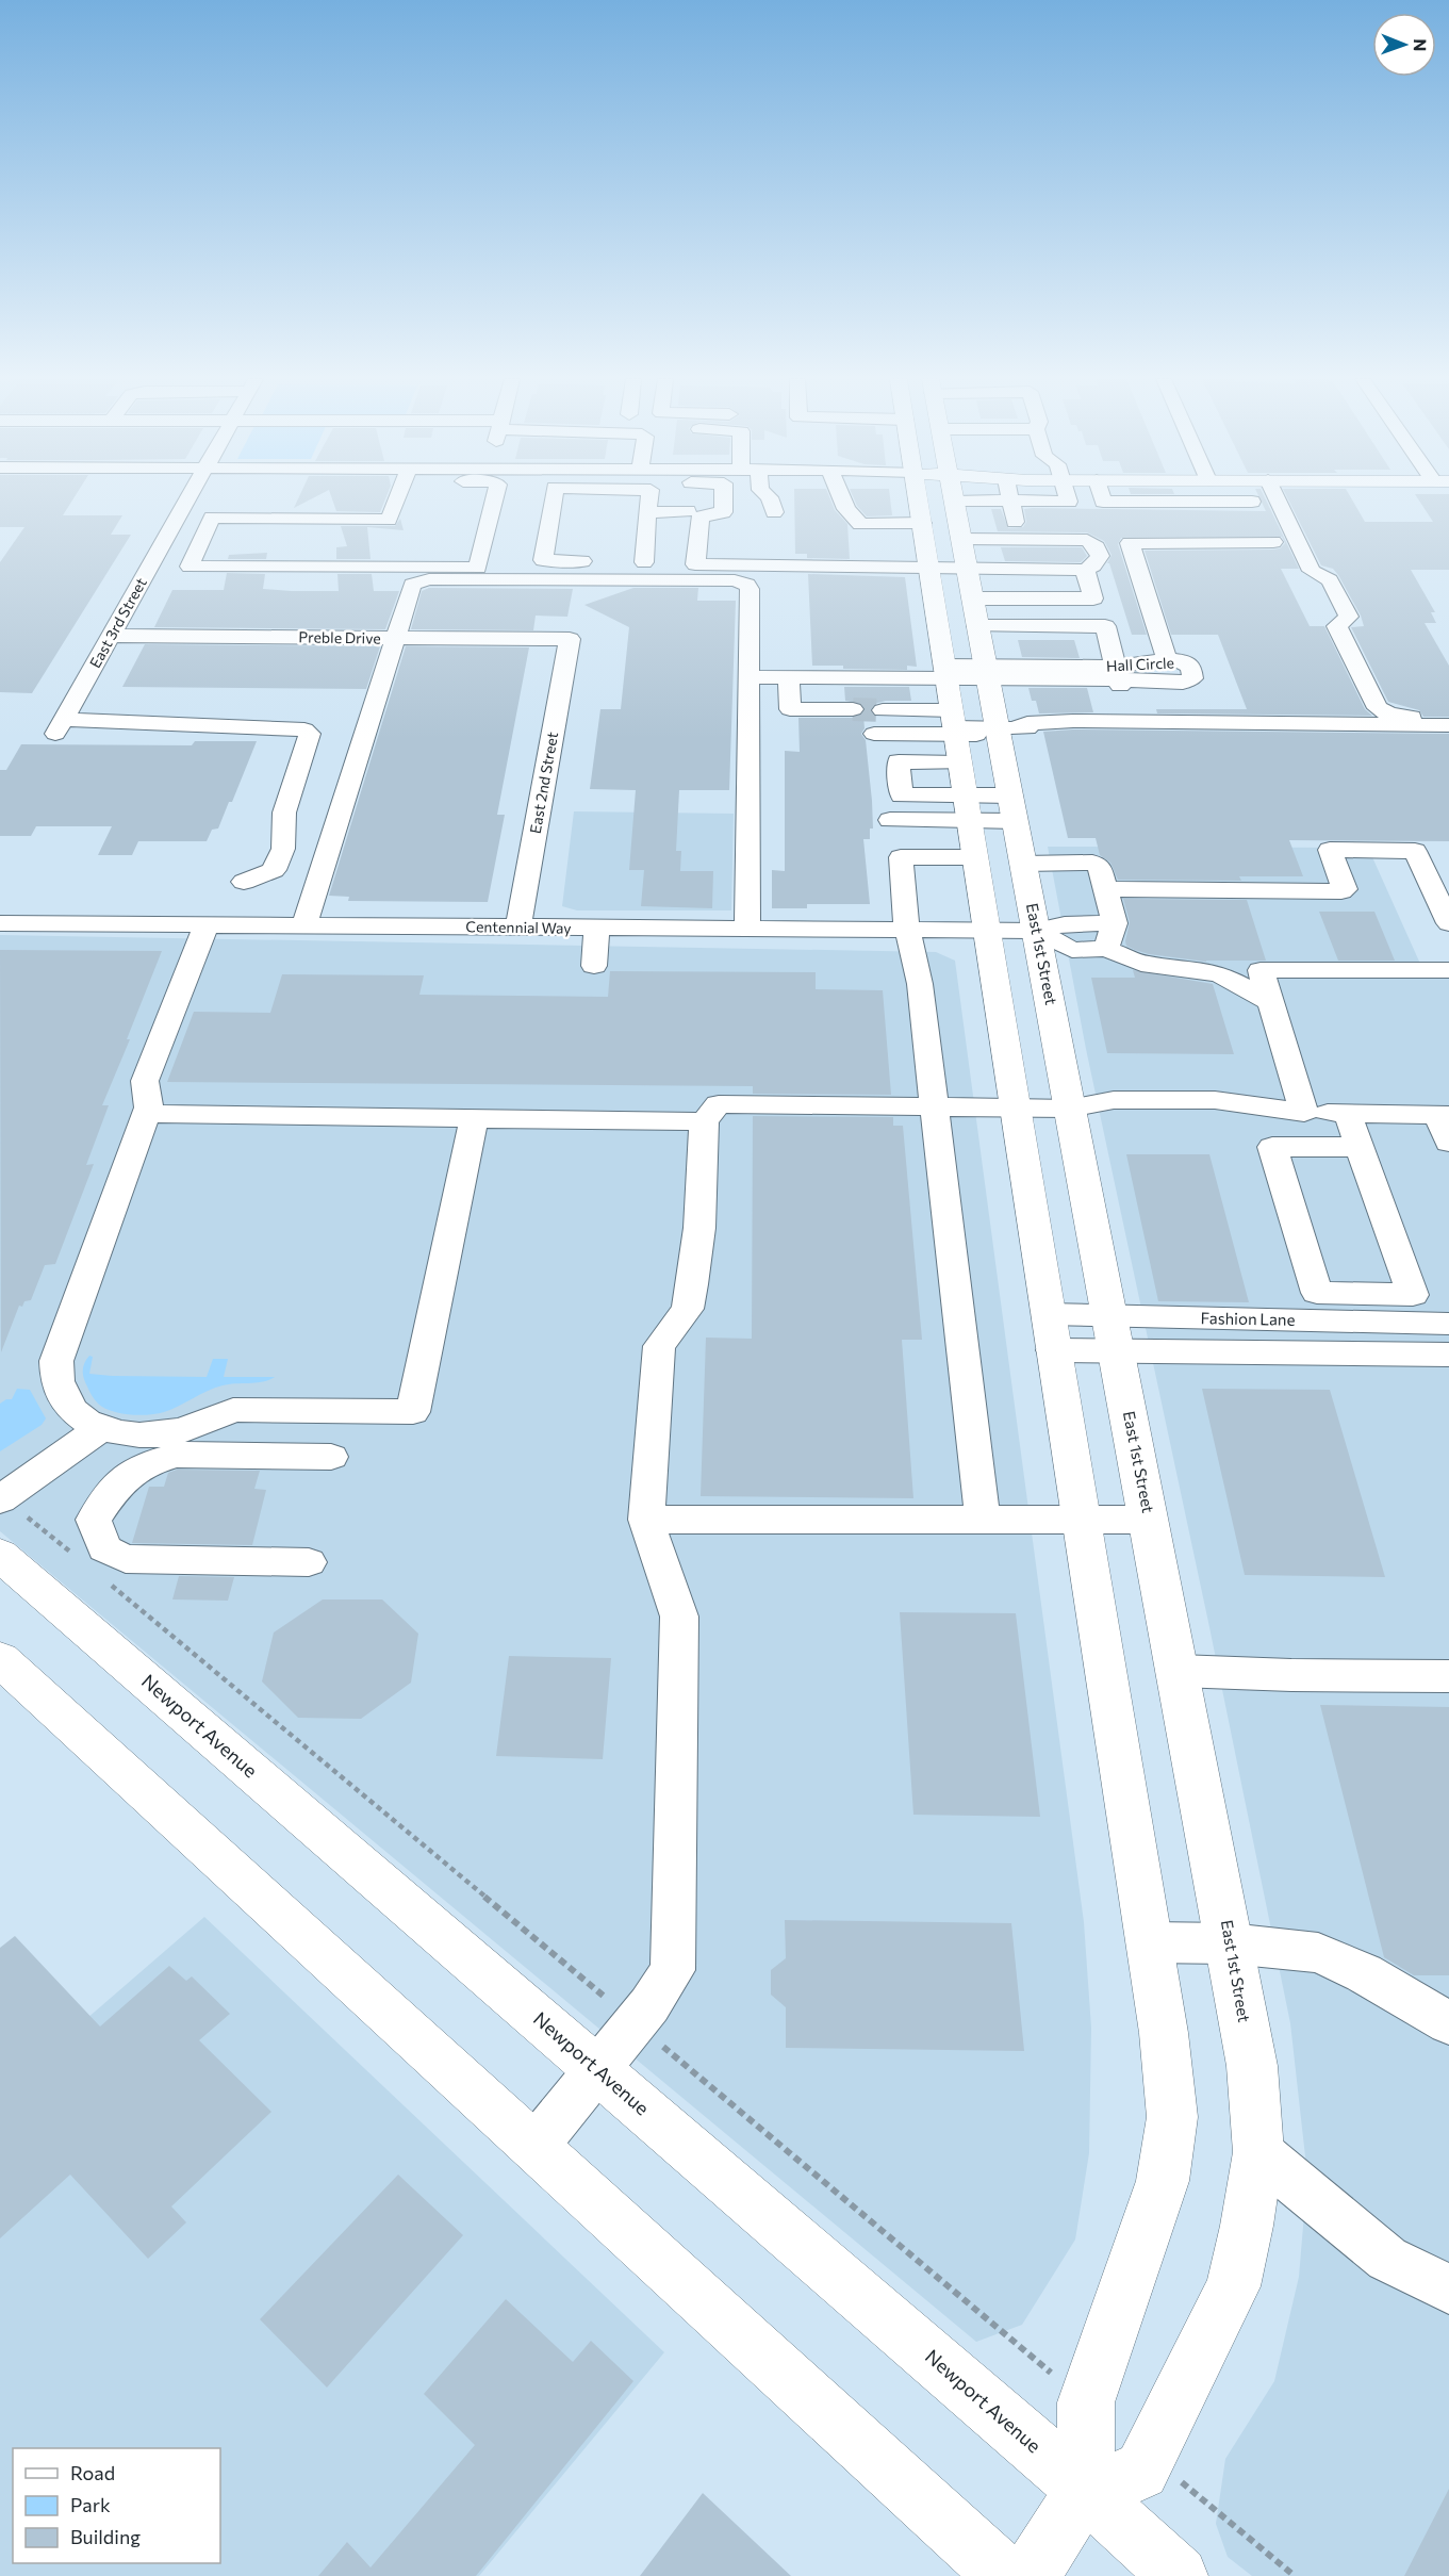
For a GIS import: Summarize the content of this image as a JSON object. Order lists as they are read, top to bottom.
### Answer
{
  "streets": {
    "main road": ["East 1st Street", "Newport Avenue"],
    "street": [
      "East 3rd Street",
      "Preble Drive",
      "Hall Circle",
      "East 2nd Street",
      "Centennial Way",
      "Fashion Lane"
    ]
  },
  "crossings": [
    ["East 3rd Street", "Preble Drive"],
    ["Preble Drive", "East 2nd Street"],
    ["Hall Circle", "East 1st Street"],
    ["East 2nd Street", "Centennial Way"],
    ["Centennial Way", "East 1st Street"],
    ["East 1st Street", "Fashion Lane"],
    ["East 1st Street", "Newport Avenue"]
  ],
  "legend": ["Road", "Park", "Building"],
  "north": "right"
}
